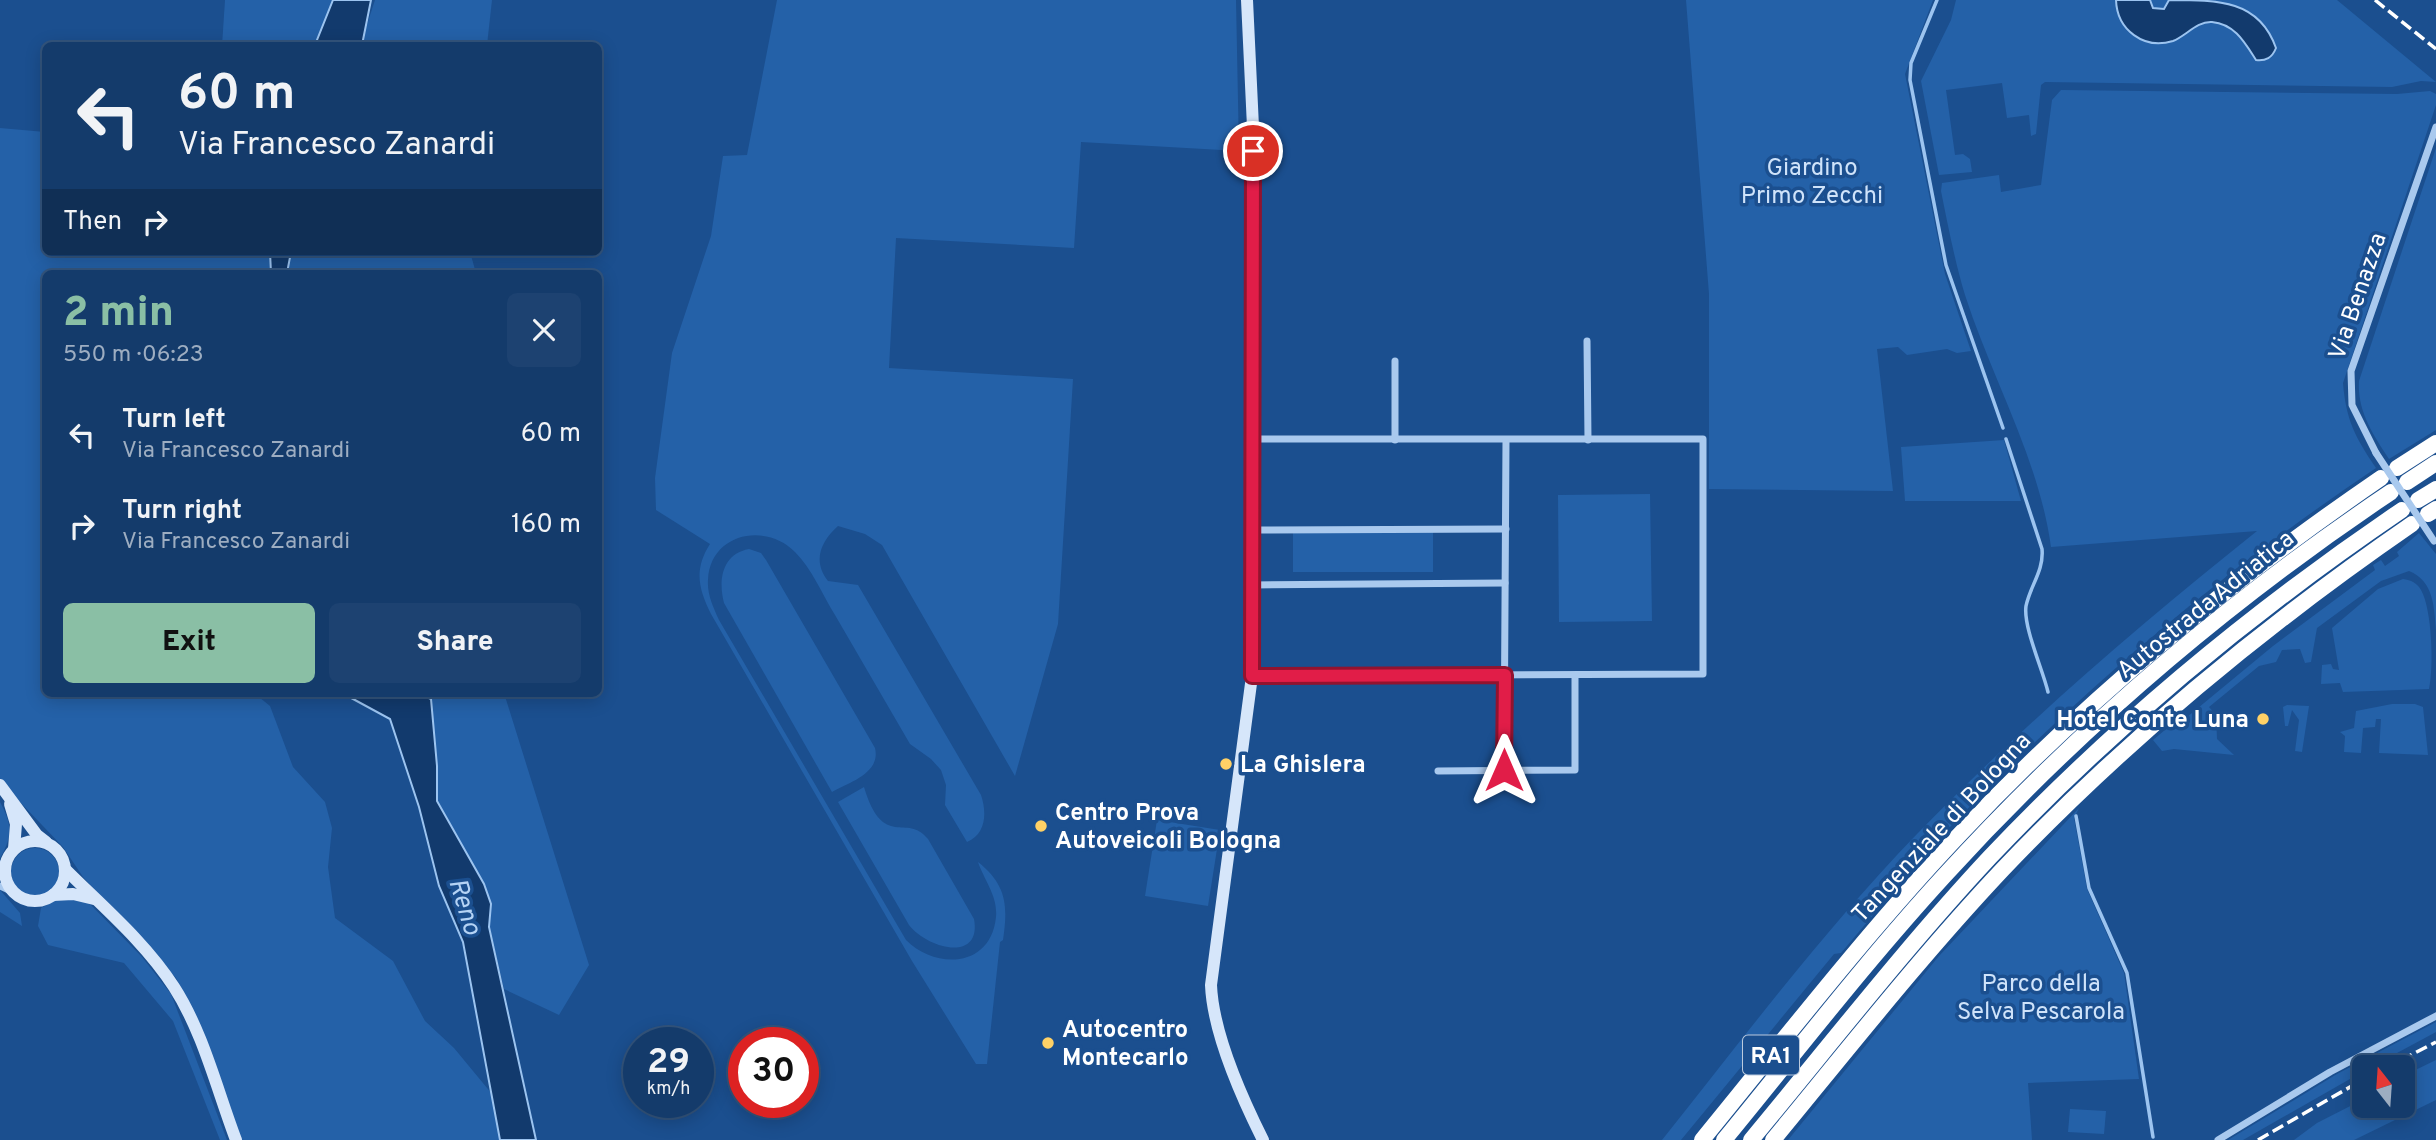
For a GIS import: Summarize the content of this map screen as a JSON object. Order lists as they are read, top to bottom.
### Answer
{
  "streets": {
    "highway": ["Autostrada Adriatica", "Tangenziale di Bologna", "RA1"],
    "street": ["Via Benazza"]
  },
  "water": ["Reno"],
  "parks": ["Giardino Primo Zecchi", "Parco della Selva Pescarola"],
  "places": [
    "Hotel Conte Luna",
    "La Ghislera",
    "Centro Prova Autoveicoli Bologna",
    "Autocentro Montecarlo"
  ],
  "north": "top",
  "page": {
    "turn": ["60 m", "Via Francesco Zanardi"],
    "then": "Then",
    "heading": ["2 min", "550 m · 06:23"],
    "list": [
      {
        "name": "Turn left",
        "note": "Via Francesco Zanardi",
        "value": "60 m"
      },
      {
        "name": "Turn right",
        "note": "Via Francesco Zanardi",
        "value": "160 m"
      }
    ],
    "buttons": ["Exit", "Share"],
    "speed": "29 km/h",
    "limit": "30"
  }
}
